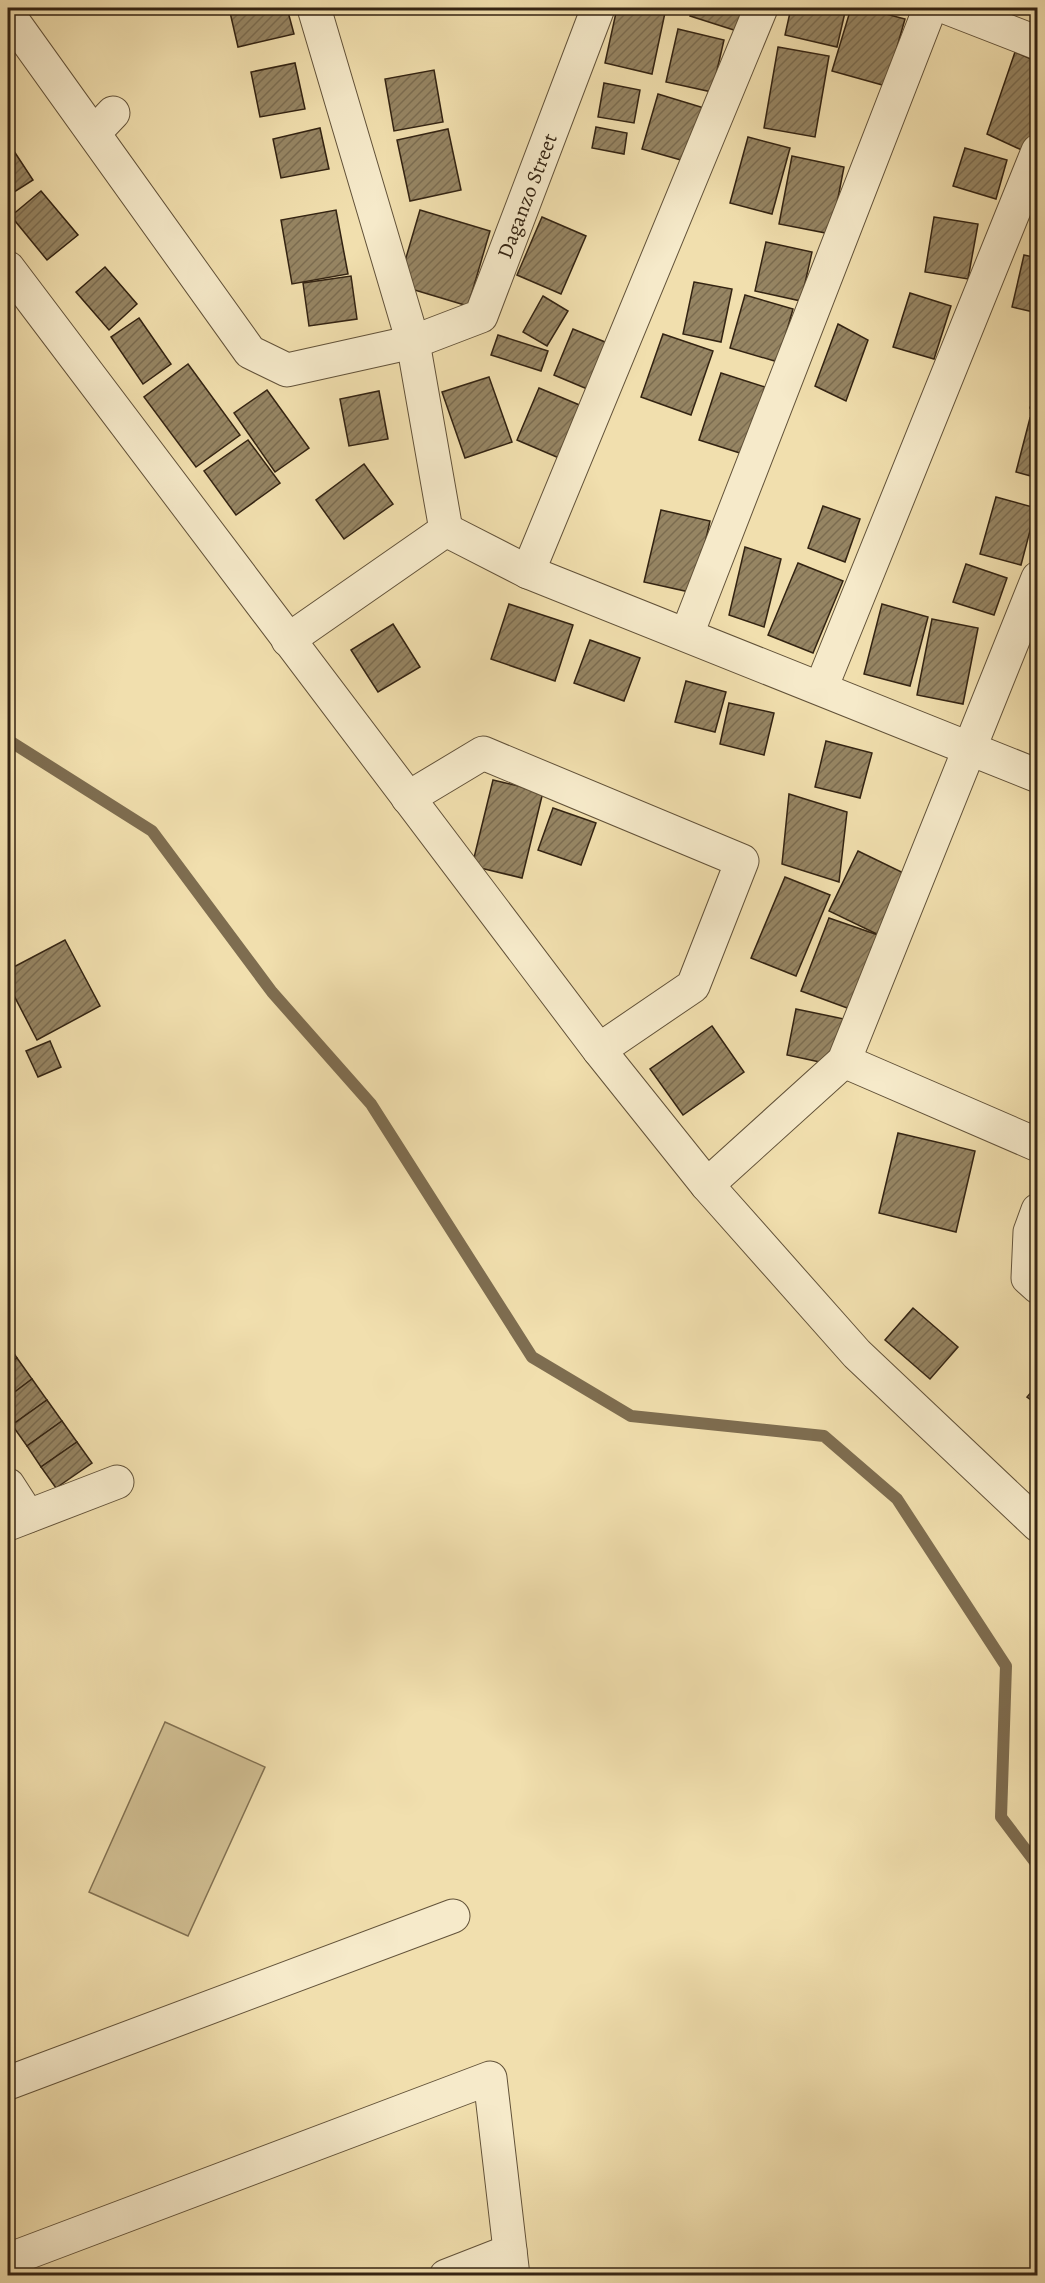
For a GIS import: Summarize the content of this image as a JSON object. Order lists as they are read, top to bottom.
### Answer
{
  "streets": {
    "street": ["Daganzo Street"]
  }
}
